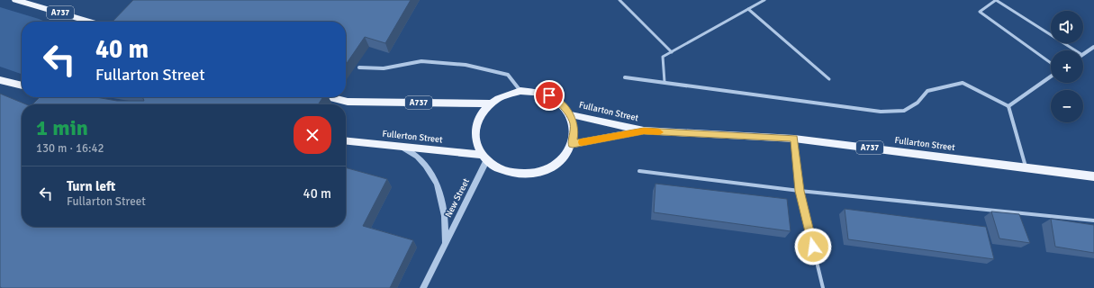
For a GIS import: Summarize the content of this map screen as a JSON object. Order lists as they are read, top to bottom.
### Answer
{
  "streets": {
    "main road": ["A737", "Fullarton Street", "Fullerton Street"],
    "street": ["New Street"]
  },
  "crossings": [
    ["A737", "Fullarton Street"],
    ["A737", "Fullerton Street"],
    ["A737", "New Street"],
    ["Fullarton Street", "Fullerton Street"],
    ["Fullarton Street", "New Street"],
    ["Fullerton Street", "New Street"]
  ],
  "page": {
    "map_buttons": ["+", "−"],
    "turn": ["40 m", "Fullarton Street"],
    "heading": ["1 min", "130 m · 16:42"],
    "list": [
      {
        "name": "Turn left",
        "note": "Fullarton Street",
        "value": "40 m"
      }
    ]
  }
}
